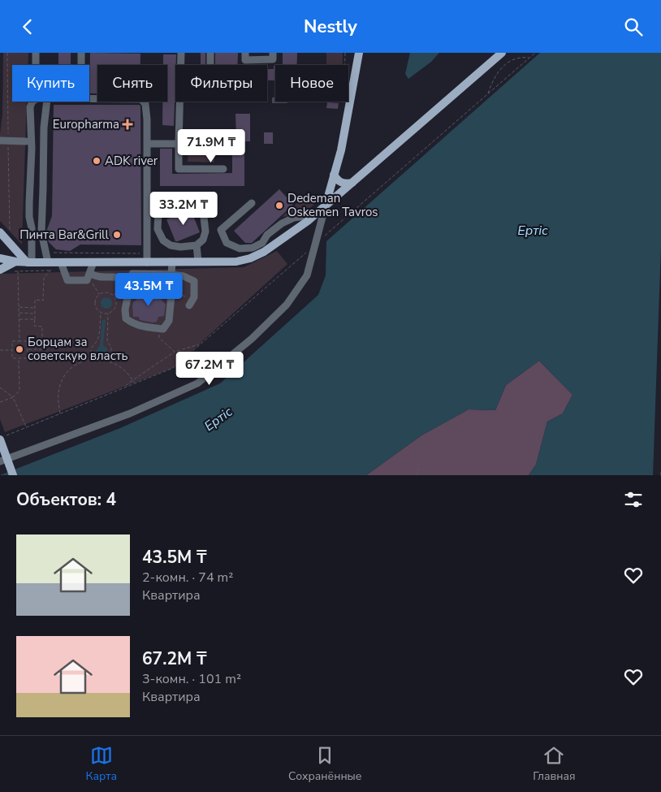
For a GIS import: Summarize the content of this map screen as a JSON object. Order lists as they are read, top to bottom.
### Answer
{
  "water": ["Ертіс"],
  "places": {
    "health": ["Europharma"],
    "other": [
      "ADK river",
      "Dedeman Oskemen Tavros",
      "Пинта Bar&Grill",
      "Борцам за советскую власть"
    ]
  },
  "page": {
    "header": "Nestly",
    "chip": [
      "Купить",
      "Снять",
      "Фильтры",
      "Новое"
    ],
    "price": [
      "71.9M ₸",
      "33.2M ₸",
      "43.5M ₸",
      "67.2M ₸"
    ],
    "heading": "Объектов: 4",
    "list": [
      {
        "name": "43.5M ₸",
        "note": "2-комн. · 74 m² · Квартира"
      },
      {
        "name": "67.2M ₸",
        "note": "3-комн. · 101 m² · Квартира"
      }
    ],
    "tabs": ["Карта", "Сохранённые", "Главная"]
  }
}
